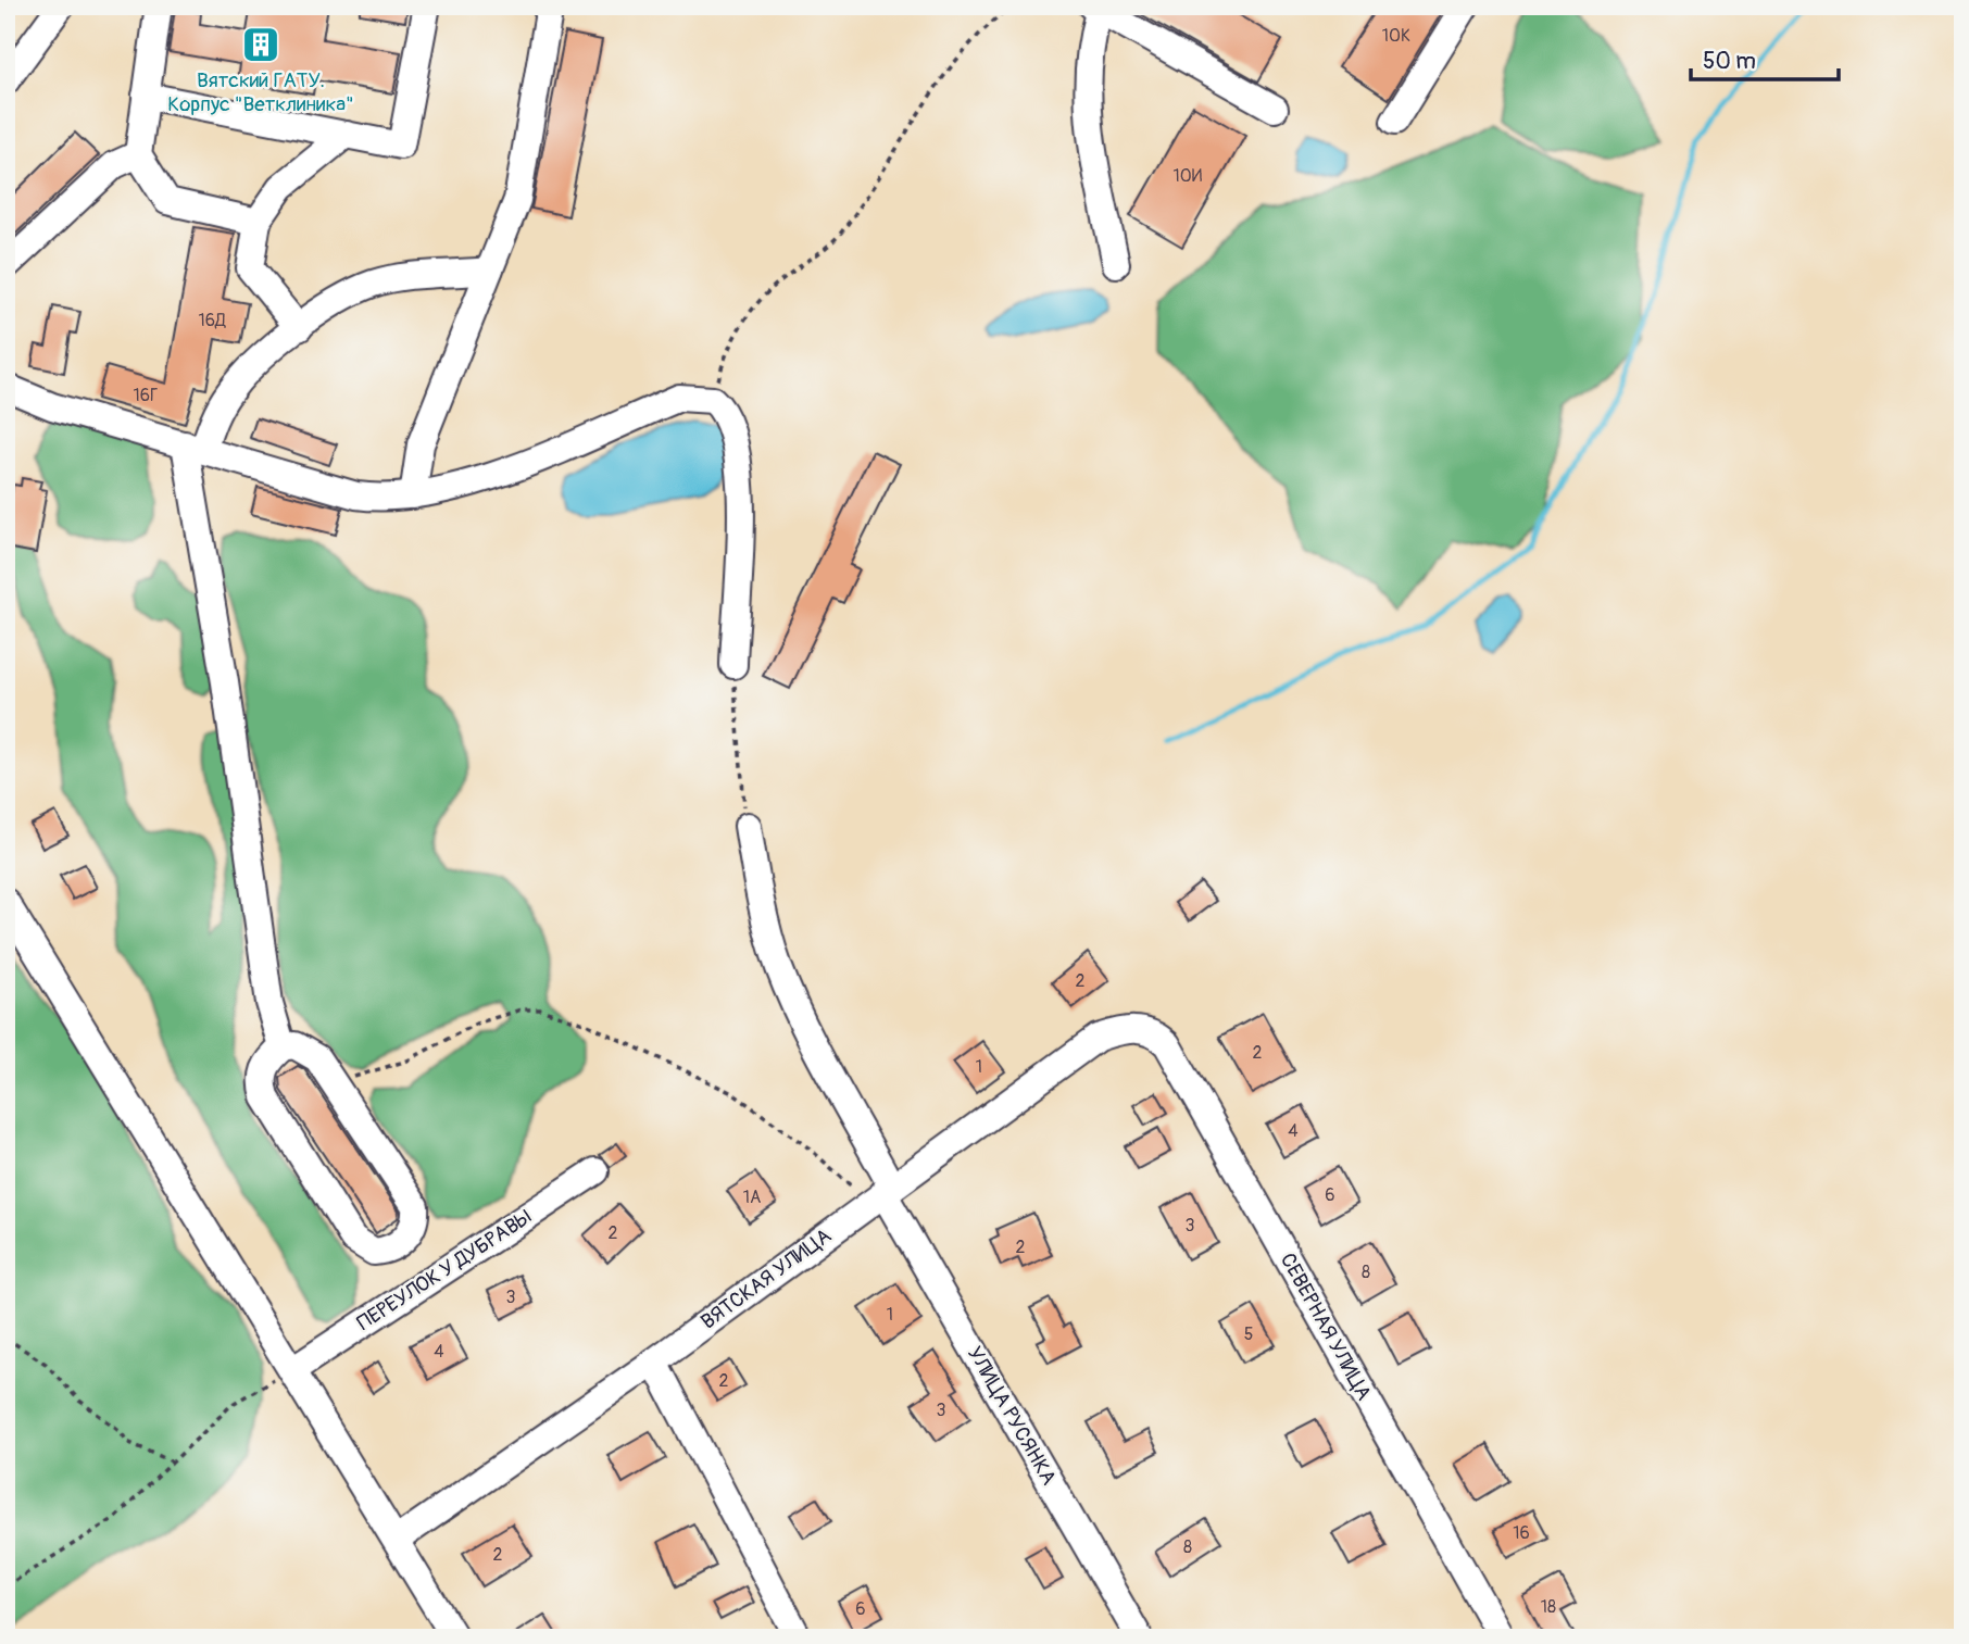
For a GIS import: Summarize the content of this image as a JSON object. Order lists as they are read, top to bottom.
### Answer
{
  "streets": {
    "street": [
      "ПЕРЕУЛОК У ДУБРАВЫ",
      "ВЯТСКАЯ УЛИЦА",
      "СЕВЕРНАЯ УЛИЦА",
      "УЛИЦА РУСЯНКА"
    ]
  },
  "crossings": [
    ["ВЯТСКАЯ УЛИЦА", "СЕВЕРНАЯ УЛИЦА"],
    ["ВЯТСКАЯ УЛИЦА", "УЛИЦА РУСЯНКА"]
  ],
  "places": {
    "building": ["Вятский ГАТУ. Корпус \"Ветклиника\""]
  },
  "house_numbers": [
    "10К",
    "10И",
    "16Д",
    "16Г",
    "2",
    "2",
    "1",
    "4",
    "6",
    "1А",
    "3",
    "2",
    "2",
    "8",
    "3",
    "1",
    "5",
    "4",
    "2",
    "3",
    "16",
    "8",
    "2",
    "18",
    "6"
  ],
  "scale_bar": "50 m"
}
